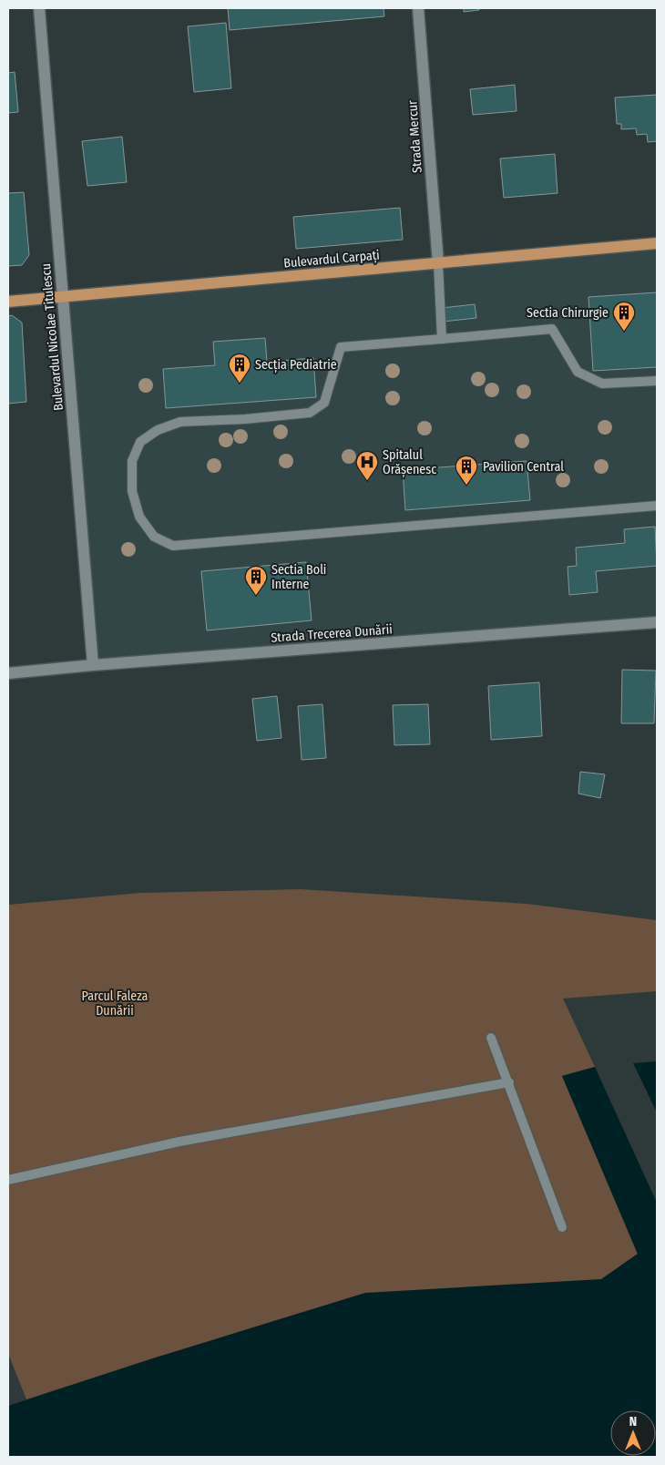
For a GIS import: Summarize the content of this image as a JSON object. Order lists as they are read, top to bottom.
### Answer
{
  "streets": {
    "main road": ["Bulevardul Carpați"],
    "street": ["Strada Mercur", "Bulevardul Nicolae Titulescu", "Strada Trecerea Dunării"]
  },
  "crossings": [
    ["Strada Mercur", "Bulevardul Carpați"],
    ["Bulevardul Carpați", "Bulevardul Nicolae Titulescu"],
    ["Bulevardul Nicolae Titulescu", "Strada Trecerea Dunării"]
  ],
  "parks": ["Parcul Faleza Dunării"],
  "places": {
    "building": [
      "Sectia Chirurgie",
      "Secția Pediatrie",
      "Pavilion Central",
      "Sectia Boli Interne"
    ],
    "hospital": ["Spitalul Orășenesc"]
  },
  "north": "top"
}
